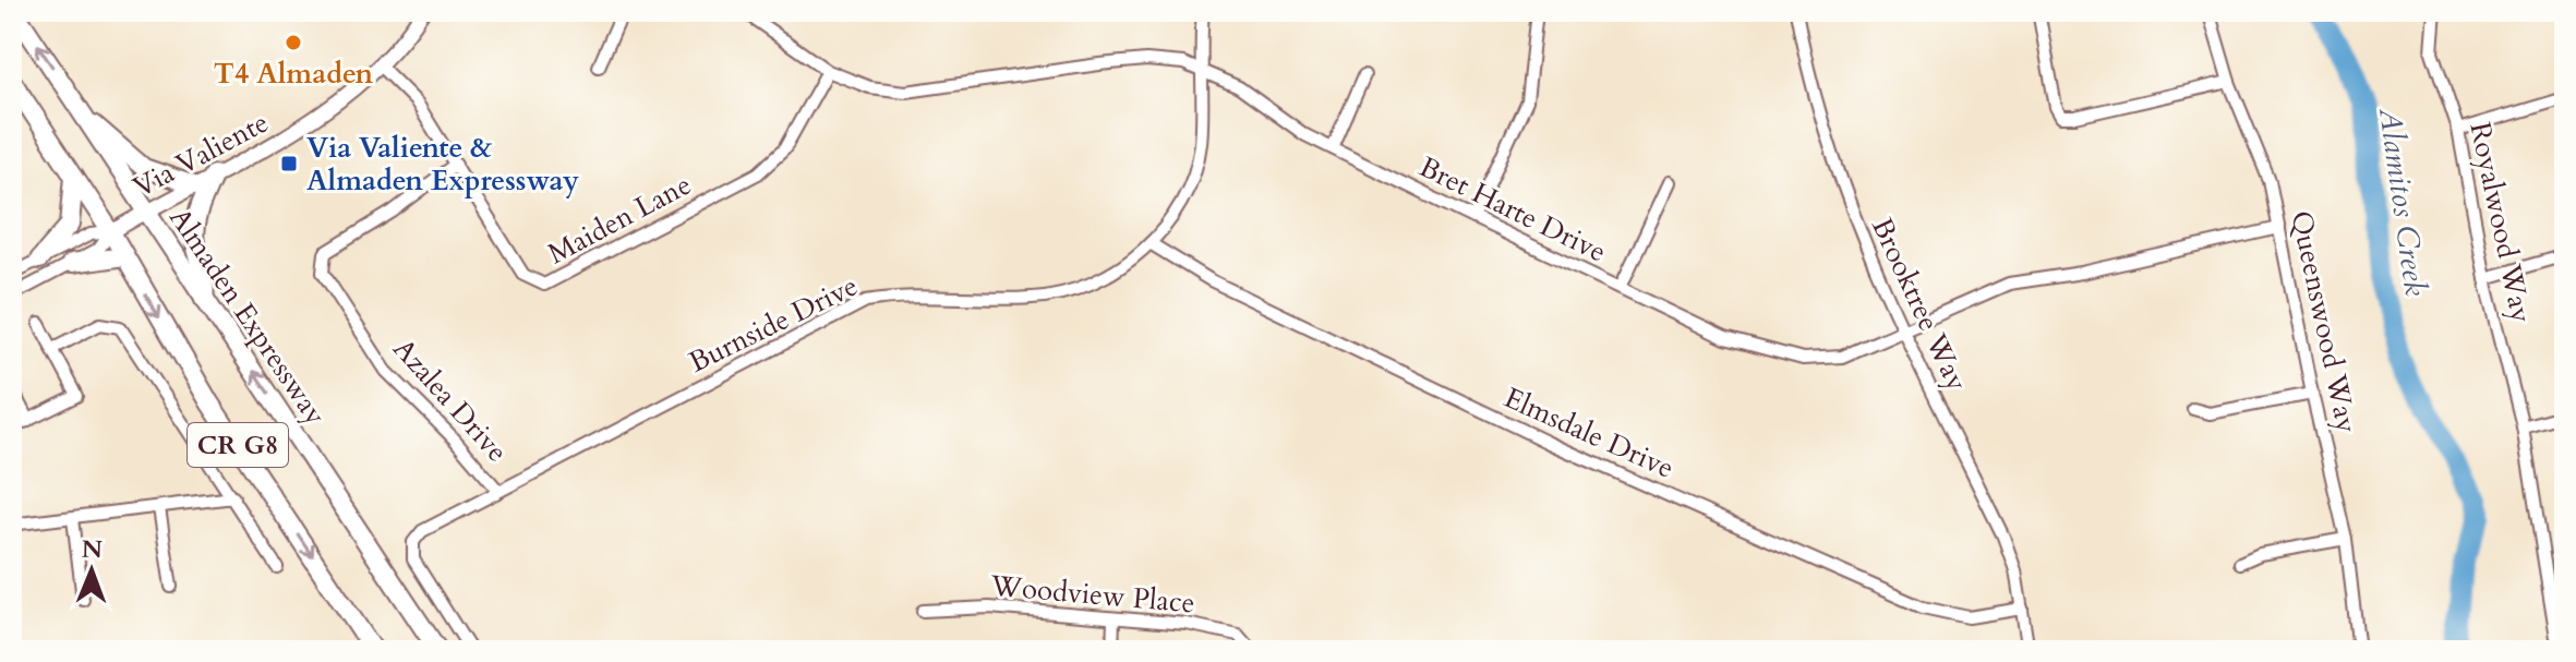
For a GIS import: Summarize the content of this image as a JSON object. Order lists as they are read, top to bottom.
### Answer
{
  "streets": {
    "main road": ["Almaden Expressway", "CR G8"],
    "street": [
      "Via Valiente",
      "Bret Harte Drive",
      "Maiden Lane",
      "Royalwood Way",
      "Brooktree Way",
      "Queenswood Way",
      "Burnside Drive",
      "Azalea Drive",
      "Elmsdale Drive",
      "Woodview Place"
    ]
  },
  "crossings": [
    ["Via Valiente", "Maiden Lane"],
    ["Via Valiente", "Almaden Expressway"],
    ["Via Valiente", "CR G8"],
    ["Bret Harte Drive", "Maiden Lane"],
    ["Bret Harte Drive", "Brooktree Way"],
    ["Bret Harte Drive", "Queenswood Way"],
    ["Bret Harte Drive", "Burnside Drive"],
    ["Maiden Lane", "Azalea Drive"],
    ["Brooktree Way", "Elmsdale Drive"],
    ["Burnside Drive", "Azalea Drive"],
    ["Burnside Drive", "Elmsdale Drive"]
  ],
  "water": ["Alamitos Creek"],
  "places": {
    "other": ["T4 Almaden"],
    "transit": ["Via Valiente & Almaden Expressway"]
  },
  "north": "top"
}
